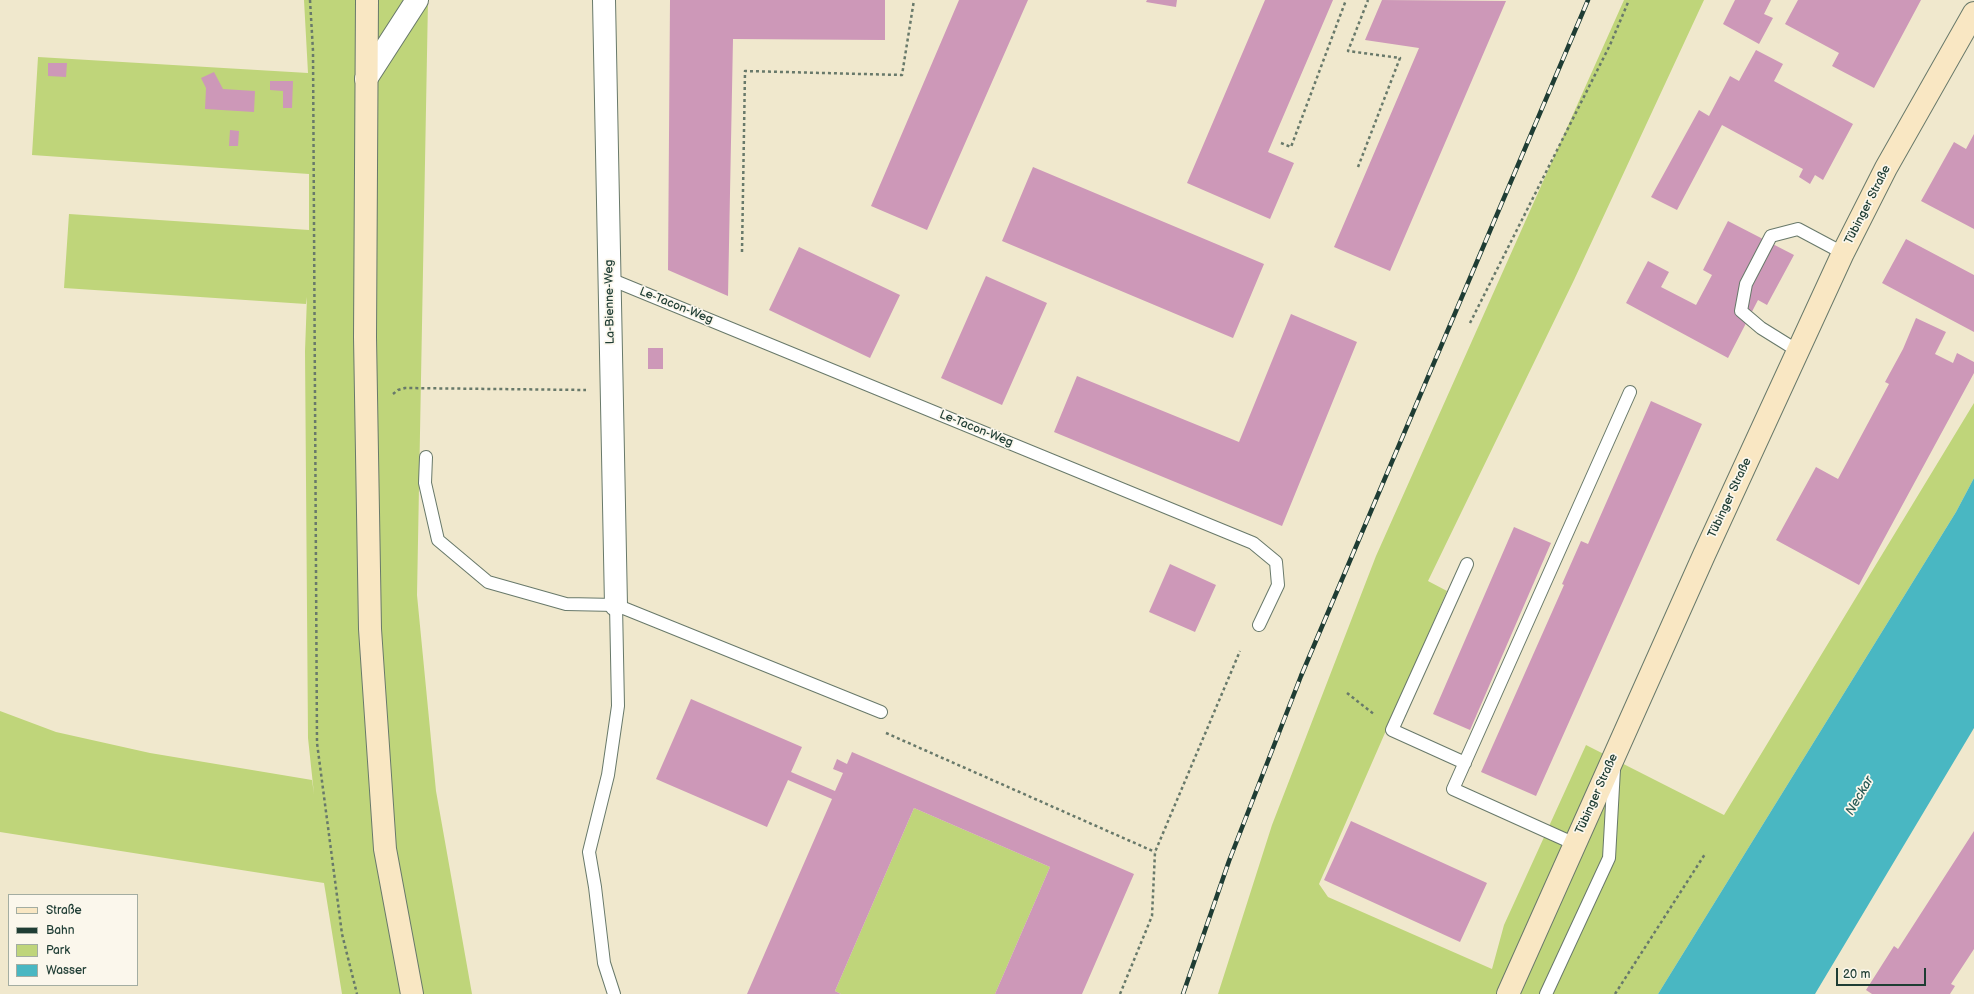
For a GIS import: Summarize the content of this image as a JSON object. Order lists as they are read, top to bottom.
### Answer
{
  "streets": {
    "main road": ["Tübinger Straße"],
    "street": ["La-Bienne-Weg"],
    "lane": ["Le-Tacon-Weg"]
  },
  "crossings": [
    ["La-Bienne-Weg", "Le-Tacon-Weg"]
  ],
  "water": ["Neckar"],
  "legend": [
    "Straße",
    "Bahn",
    "Park",
    "Wasser"
  ],
  "scale_bar": "20 m"
}
